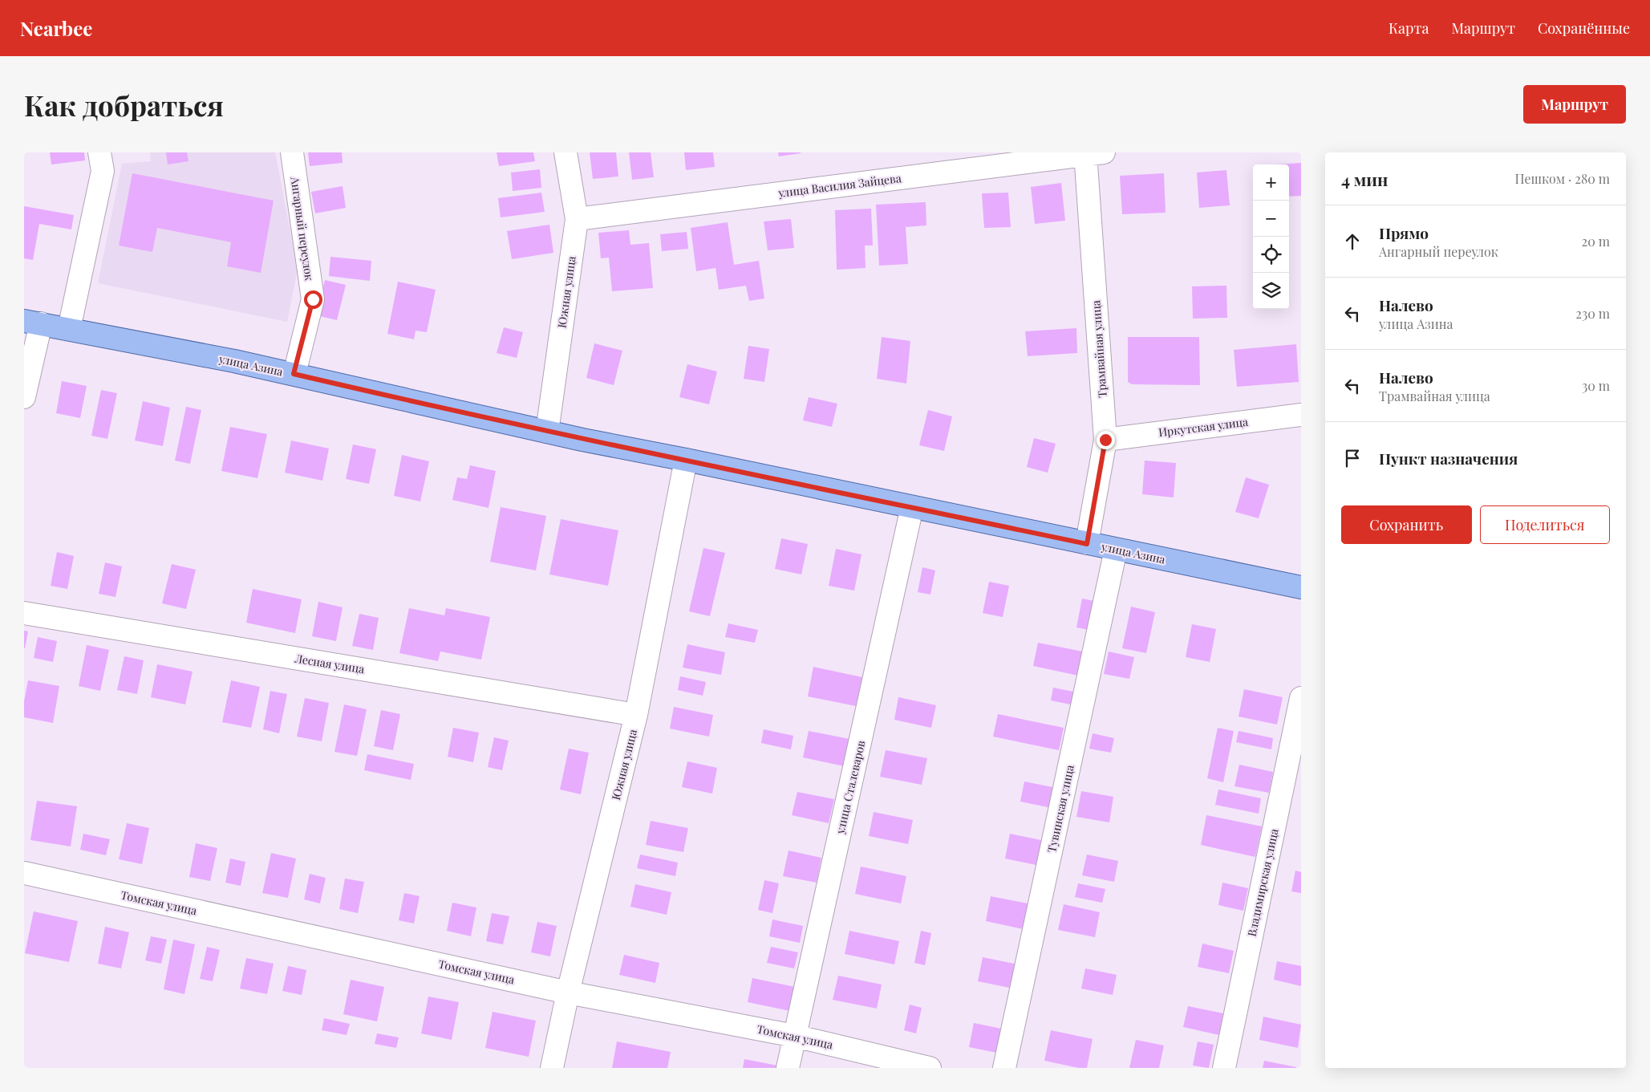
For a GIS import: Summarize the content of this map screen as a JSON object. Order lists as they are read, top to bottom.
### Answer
{
  "streets": {
    "main road": ["улица Азина"],
    "street": [
      "улица Василия Зайцева",
      "Ангарный переулок",
      "Южная улица",
      "Трамвайная улица",
      "Иркутская улица",
      "Лесная улица",
      "улица Сталеваров",
      "Тувинская улица",
      "Владимирская улица",
      "Томская улица"
    ]
  },
  "crossings": [
    ["улица Василия Зайцева", "Южная улица"],
    ["улица Василия Зайцева", "Трамвайная улица"],
    ["Ангарный переулок", "улица Азина"],
    ["Южная улица", "улица Азина"],
    ["Южная улица", "Лесная улица"],
    ["Южная улица", "Томская улица"],
    ["Трамвайная улица", "улица Азина"],
    ["Трамвайная улица", "Иркутская улица"],
    ["улица Азина", "улица Сталеваров"],
    ["улица Азина", "Тувинская улица"],
    ["улица Сталеваров", "Томская улица"]
  ],
  "page": {
    "header": "Nearbee",
    "nav": ["Карта", "Маршрут", "Сохранённые"],
    "buttons": [
      "Маршрут",
      ["Сохранить", "Поделиться"]
    ],
    "title": "Как добраться",
    "heading": ["4 мин", "Пешком · 280 m"],
    "map_buttons": ["+", "−"],
    "list": [
      ["Прямо", "Ангарный переулок", "20 m"],
      ["Налево", "улица Азина", "230 m"],
      ["Налево", "Трамвайная улица", "30 m"],
      "Пункт назначения"
    ]
  }
}
